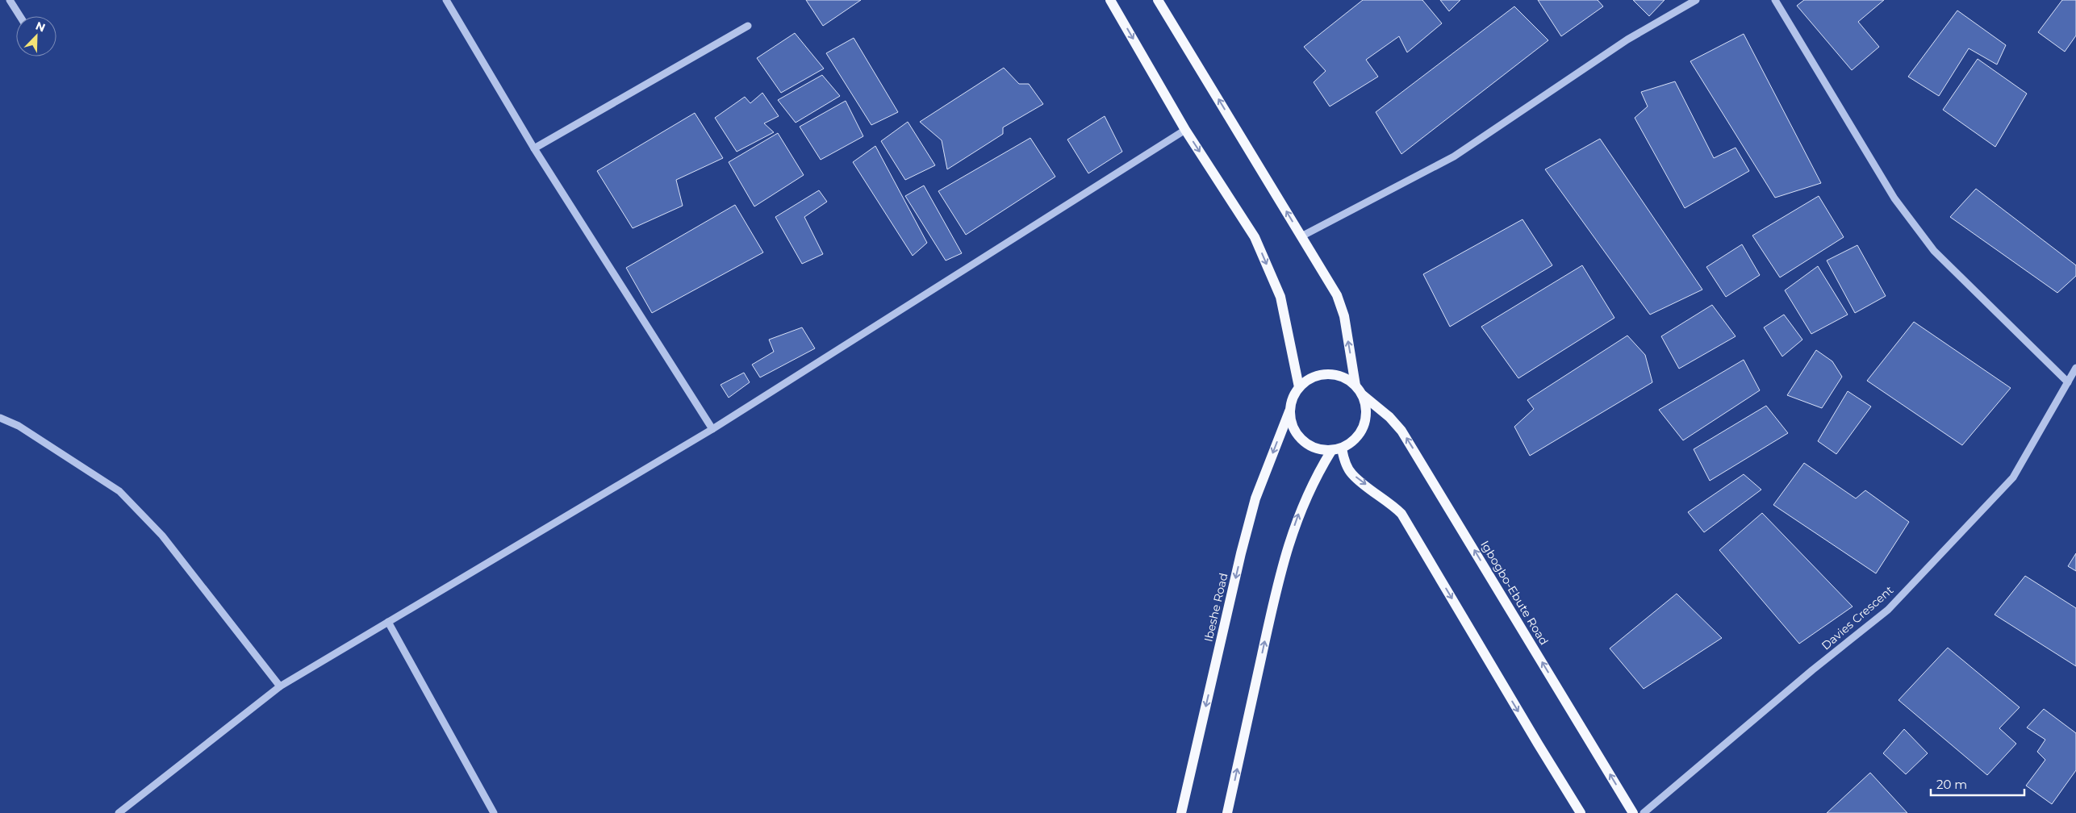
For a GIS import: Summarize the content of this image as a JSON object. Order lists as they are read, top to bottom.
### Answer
{
  "streets": {
    "main road": ["Igbogbo-Ebute Road", "Ibeshe Road"],
    "street": ["Davies Crescent"]
  },
  "crossings": [
    ["Igbogbo-Ebute Road", "Ibeshe Road"]
  ],
  "scale_bar": "20 m",
  "north": "top right"
}
